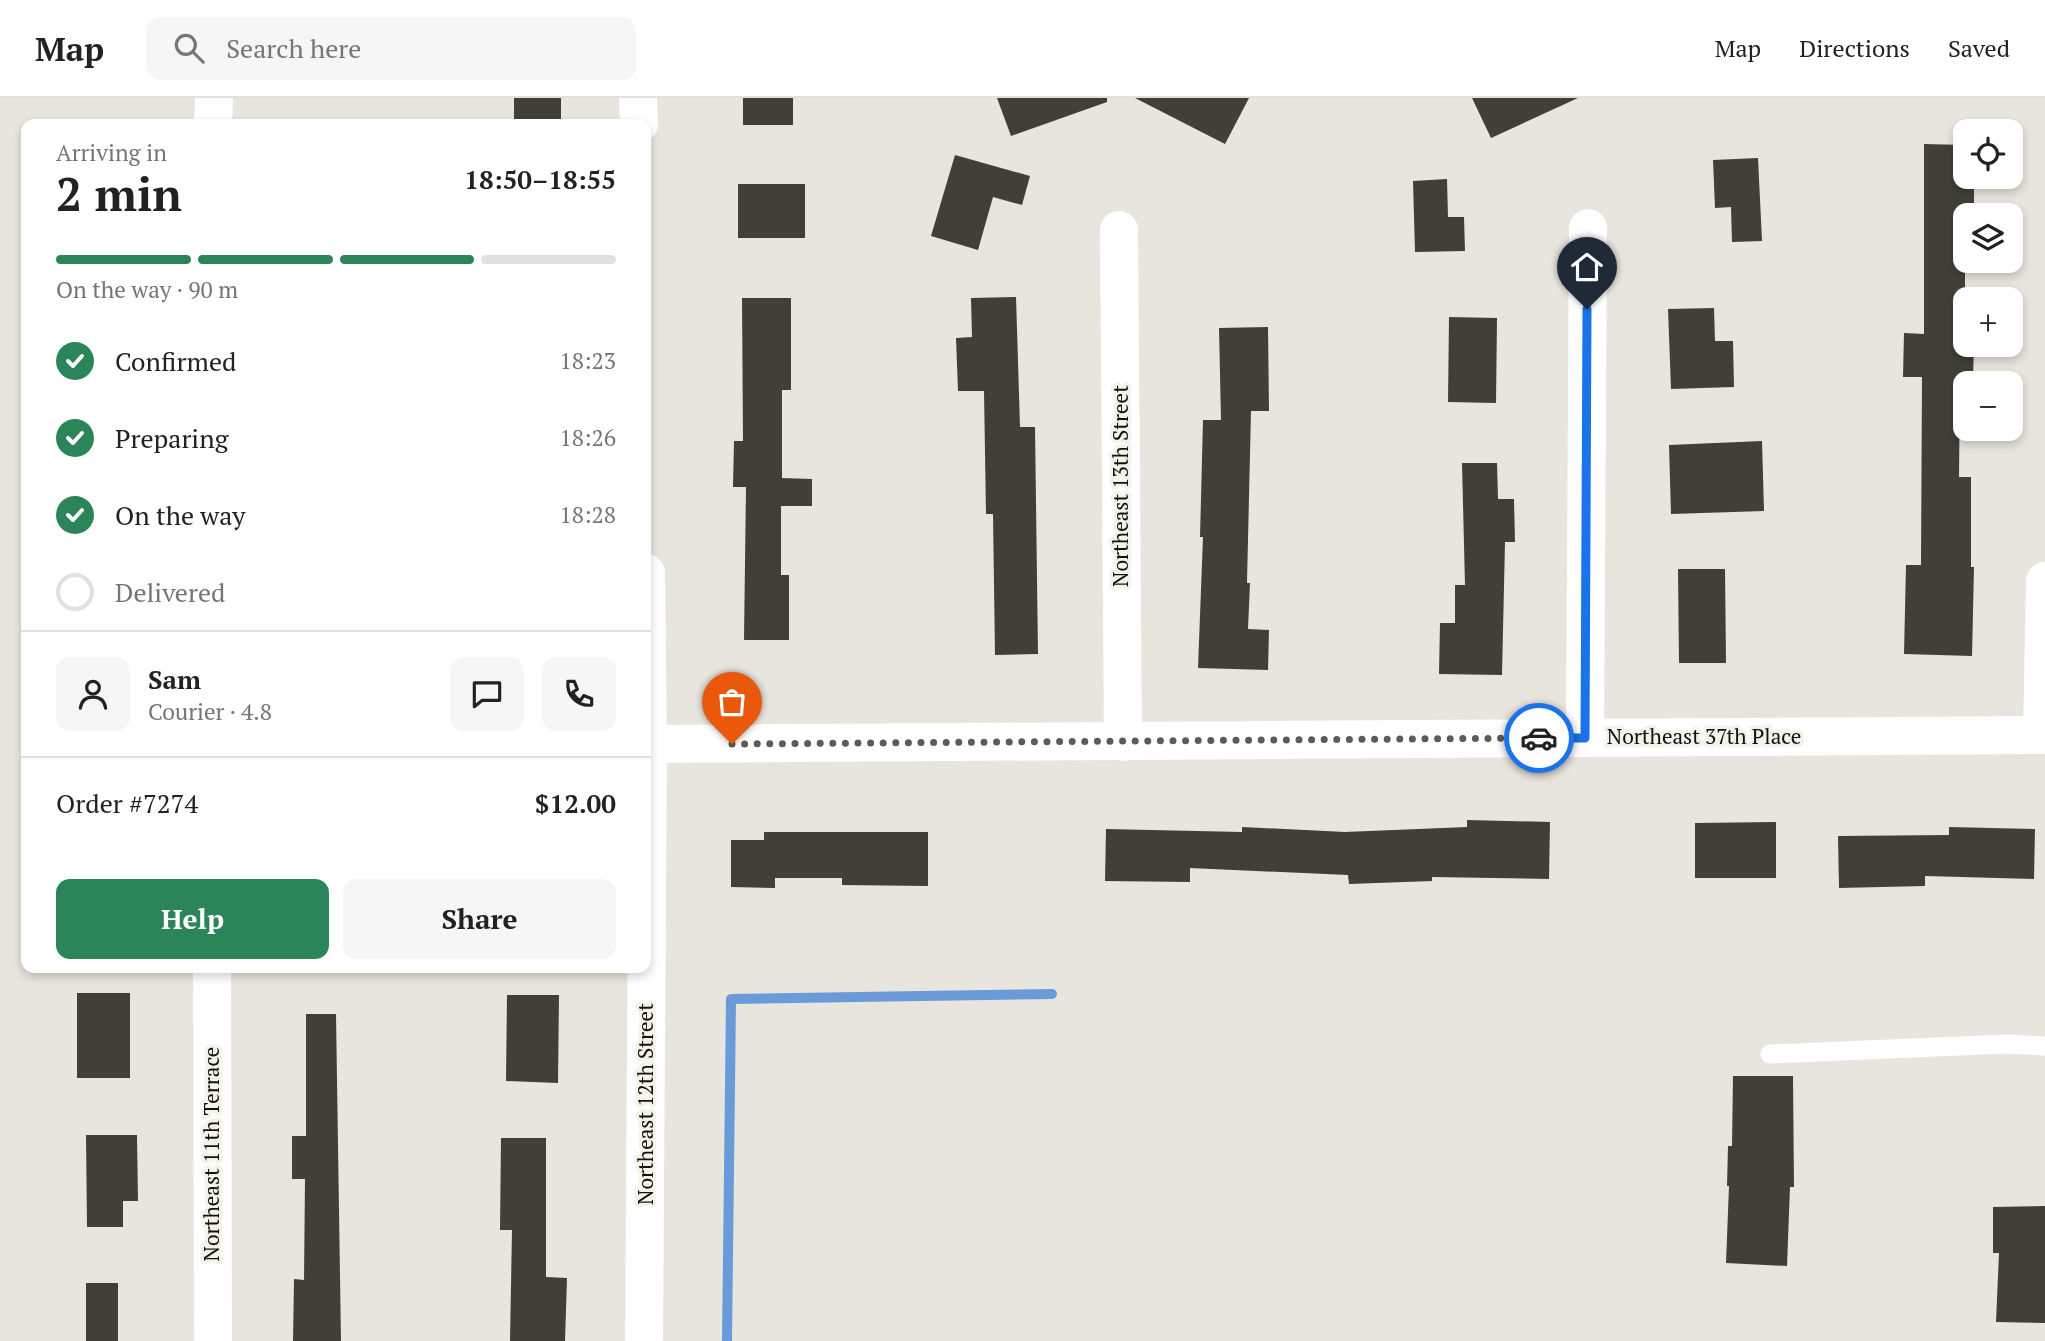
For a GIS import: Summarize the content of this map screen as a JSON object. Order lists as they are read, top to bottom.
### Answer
{
  "streets": {
    "street": [
      "Northeast 13th Street",
      "Northeast 37th Place",
      "Northeast 12th Street",
      "Northeast 11th Terrace"
    ]
  },
  "crossings": [
    ["Northeast 13th Street", "Northeast 37th Place"]
  ],
  "page": {
    "header": "Map",
    "search": "Search here",
    "nav": ["Map", "Directions", "Saved"],
    "map_buttons": ["+", "−"],
    "heading": ["2 min", "Arriving in", "18:50–18:55"],
    "panel": [
      "Sam",
      "Courier · 4.8",
      "Order #7274",
      "$12.00"
    ],
    "bar": "On the way · 90 m",
    "list": [
      ["Confirmed", "18:23"],
      ["Preparing", "18:26"],
      ["On the way", "18:28"],
      "Delivered"
    ],
    "buttons": ["Help", "Share"]
  }
}
